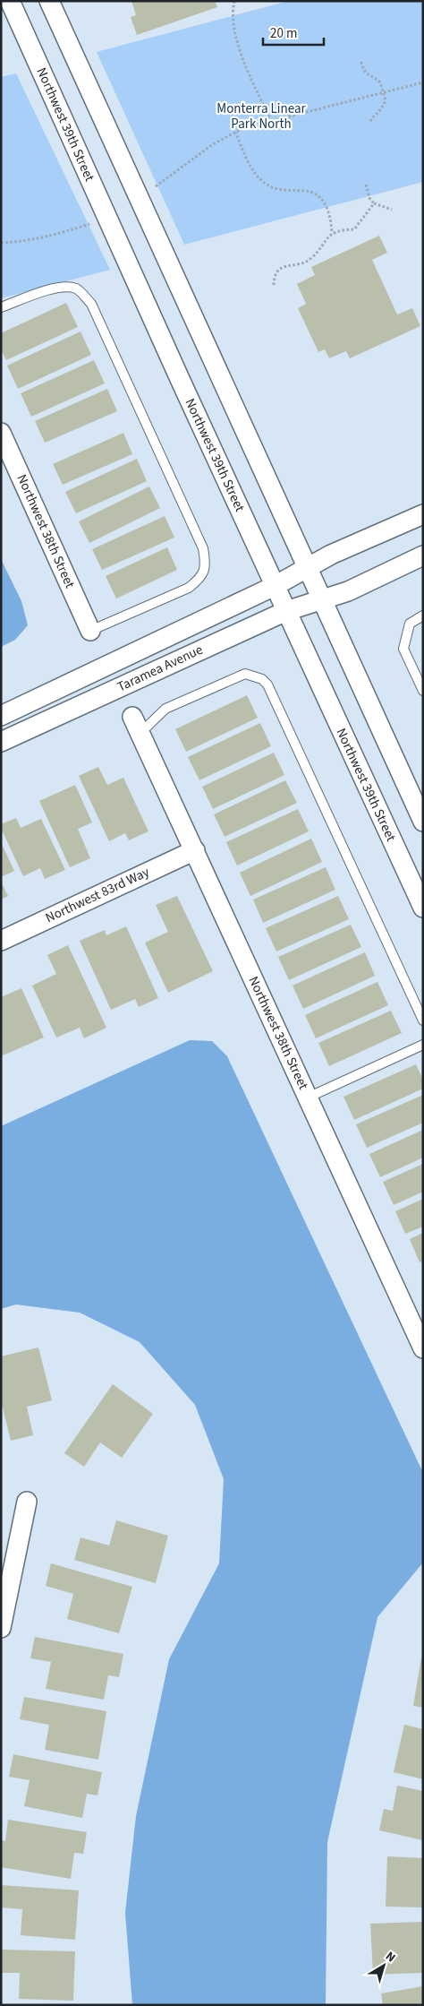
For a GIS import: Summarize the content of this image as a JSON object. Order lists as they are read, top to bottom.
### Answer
{
  "streets": {
    "street": [
      "Northwest 39th Street",
      "Northwest 38th Street",
      "Taramea Avenue",
      "Northwest 83rd Way"
    ]
  },
  "crossings": [
    ["Northwest 39th Street", "Taramea Avenue"],
    ["Northwest 38th Street", "Northwest 83rd Way"]
  ],
  "parks": ["Monterra Linear Park North"],
  "scale_bar": "20 m",
  "north": "top right"
}
